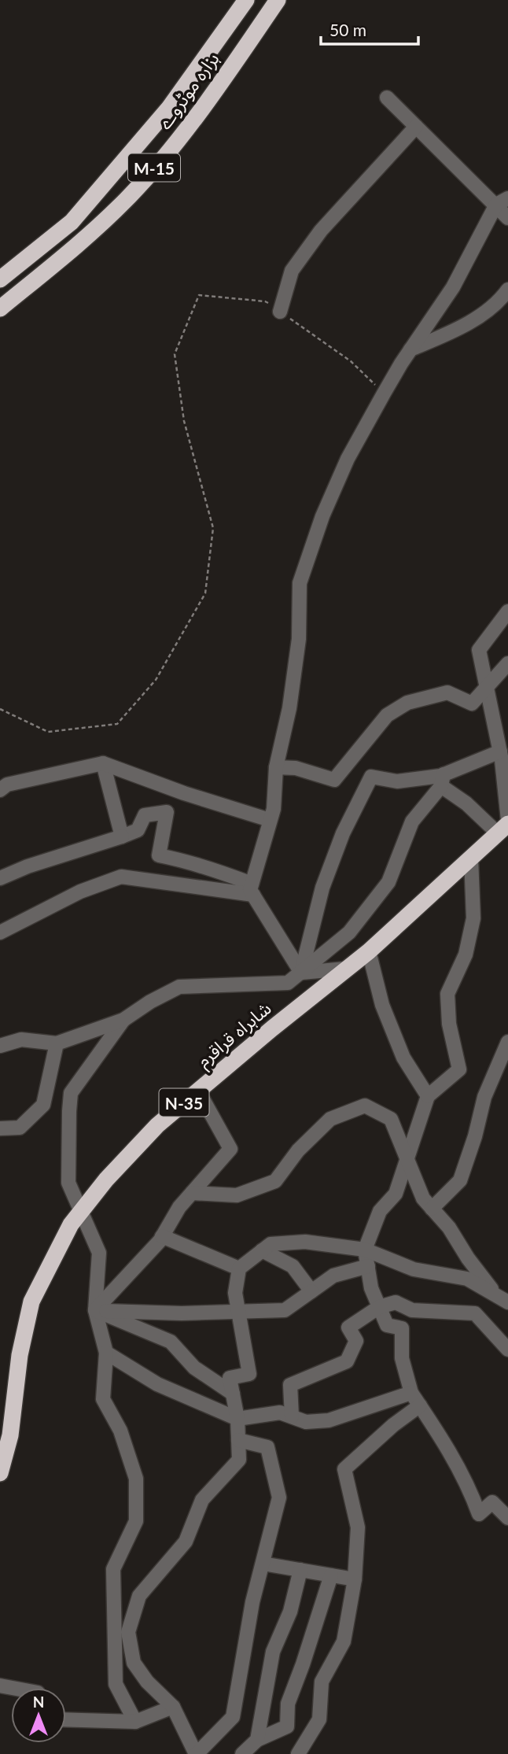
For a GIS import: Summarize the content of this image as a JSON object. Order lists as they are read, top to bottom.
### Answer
{
  "streets": {
    "highway": [
      "ہزارہ موٹروے",
      "M-15",
      "شاہراہ قراقرم",
      "N-35"
    ]
  },
  "scale_bar": "50 m",
  "north": "top"
}
